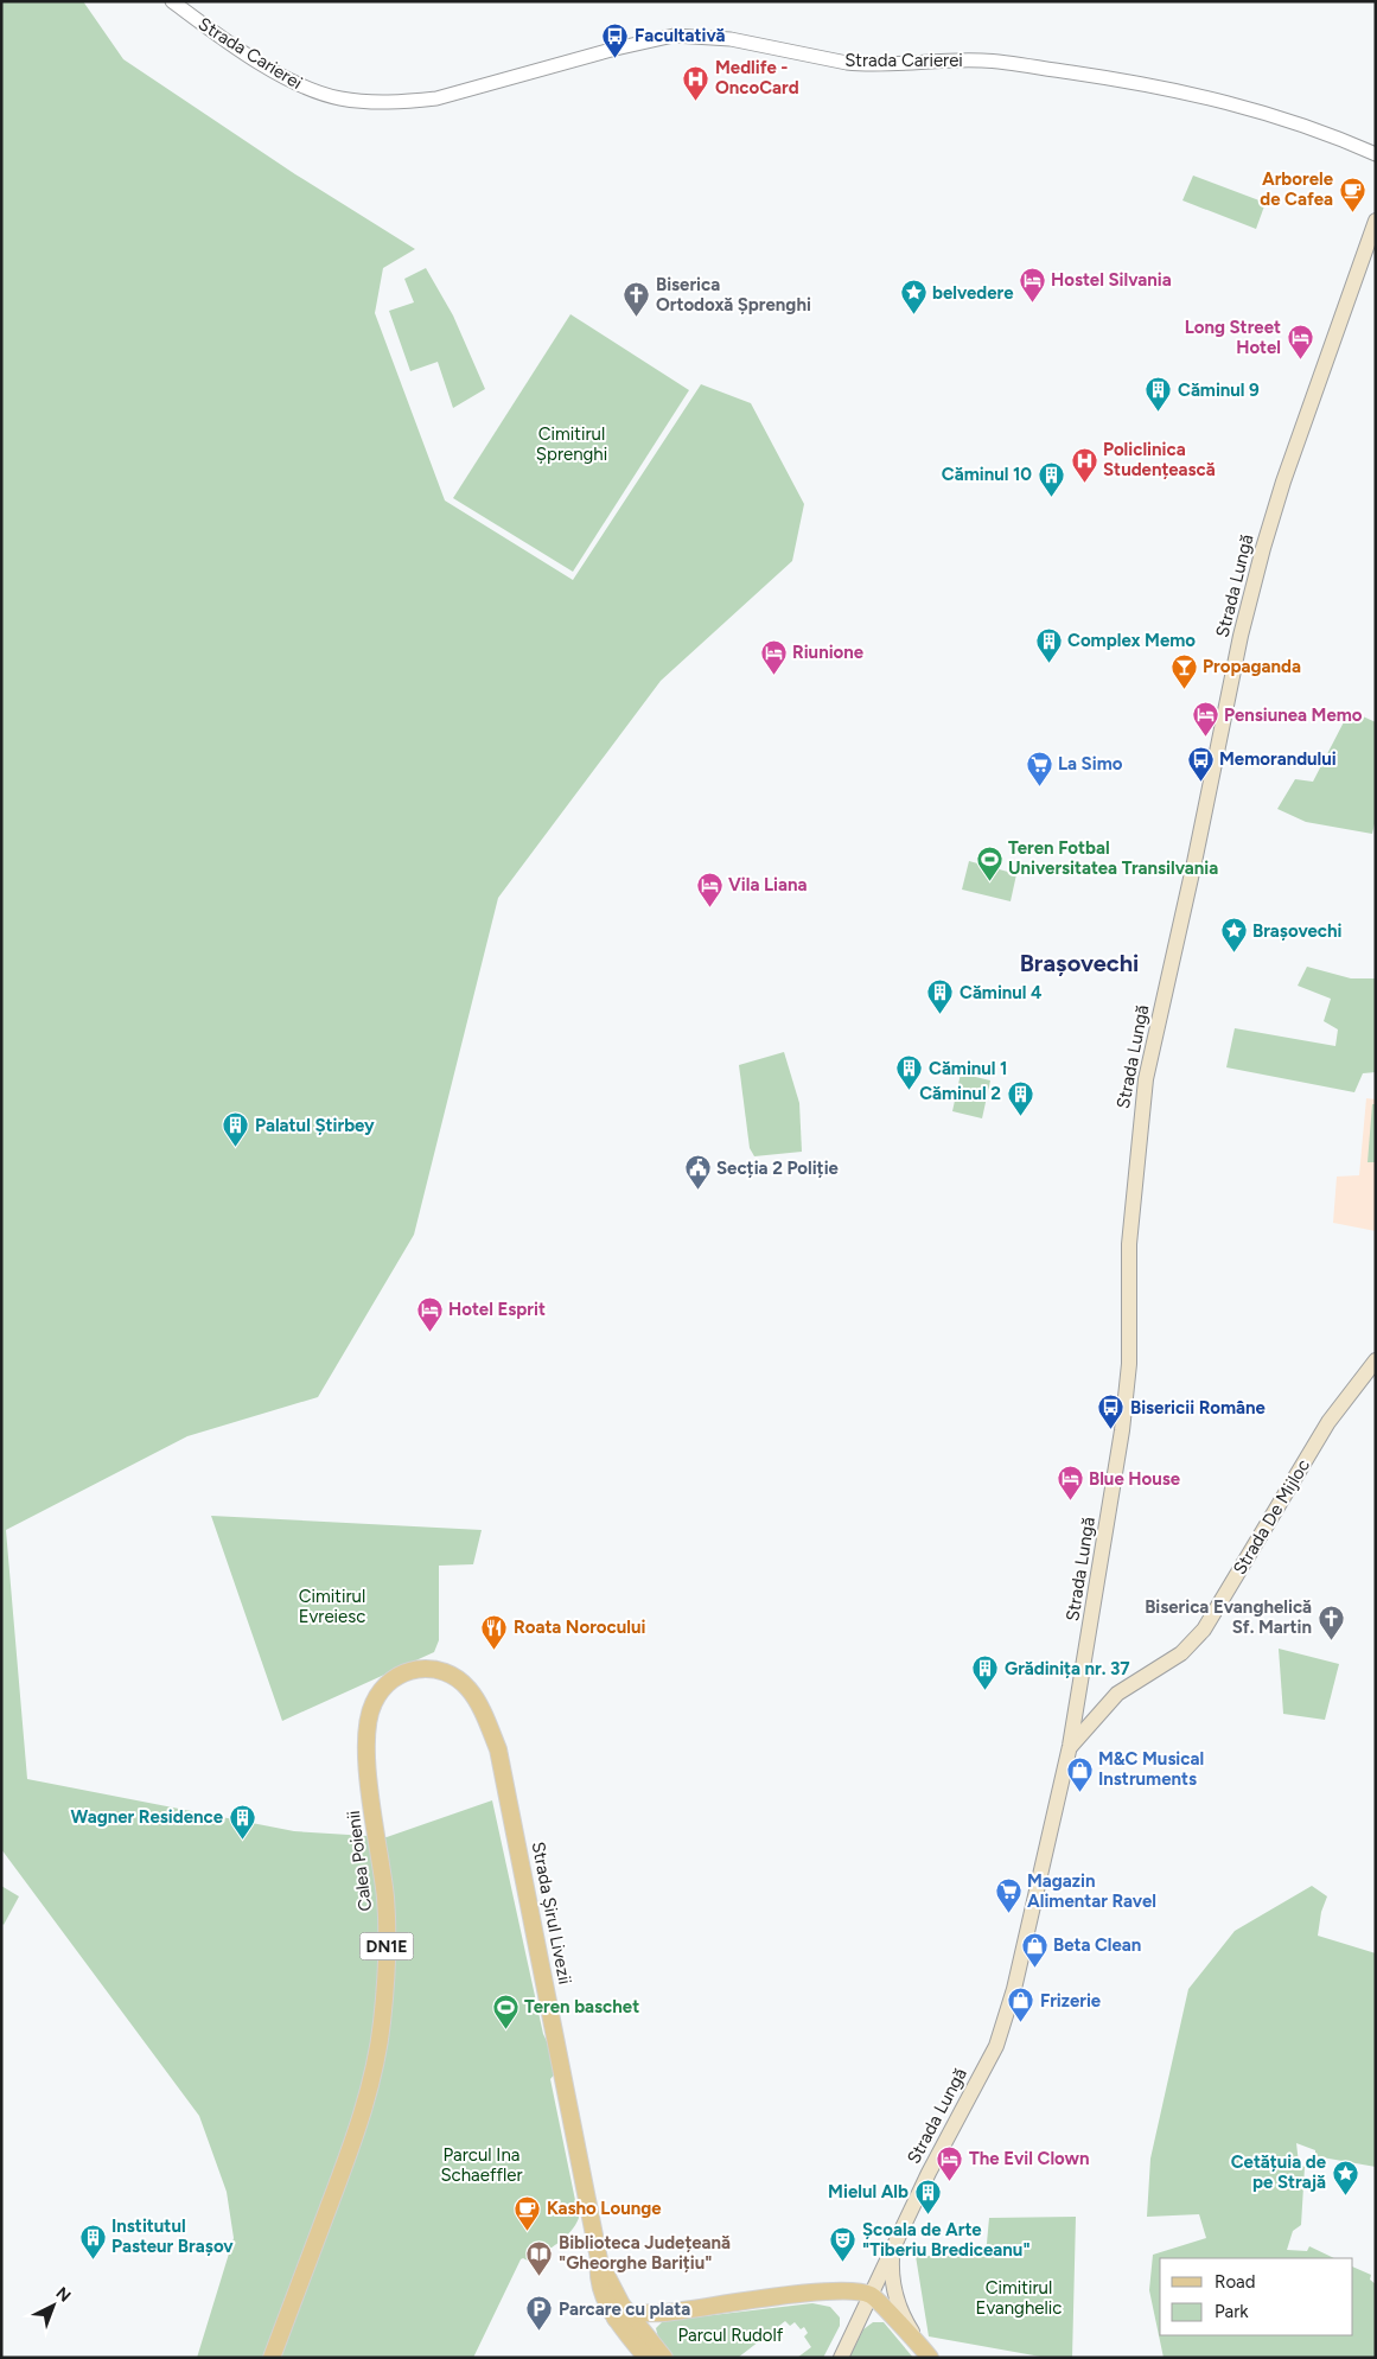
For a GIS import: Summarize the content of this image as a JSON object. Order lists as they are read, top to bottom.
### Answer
{
  "streets": {
    "main road": [
      "Strada Lungă",
      "Strada De Mijloc",
      "Calea Poienii",
      "Strada Șirul Livezii",
      "DN1E"
    ],
    "street": ["Strada Carierei"]
  },
  "crossings": [
    ["Strada Lungă", "Strada De Mijloc"],
    ["Calea Poienii", "Strada Șirul Livezii"],
    ["Strada Șirul Livezii", "DN1E"]
  ],
  "districts": ["Brașovechi"],
  "parks": [
    "Cimitirul Șprenghi",
    "Cimitirul Evreiesc",
    "Parcul Ina Schaeffler",
    "Cimitirul Evanghelic",
    "Parcul Rudolf"
  ],
  "places": {
    "bus stop": ["Facultativă", "Memorandului", "Bisericii Române"],
    "hospital": ["Medlife - OncoCard", "Policlinica Studențească"],
    "cafe": ["Arborele de Cafea", "Kasho Lounge"],
    "hotel": [
      "Hostel Silvania",
      "Long Street Hotel",
      "Riunione",
      "Pensiunea Memo",
      "Vila Liana",
      "Hotel Esprit",
      "Blue House",
      "The Evil Clown"
    ],
    "place": ["belvedere", "Brașovechi", "Cetățuia de pe Strajă"],
    "church": ["Biserica Ortodoxă Șprenghi", "Biserica Evanghelică Sf. Martin"],
    "building": [
      "Căminul 9",
      "Căminul 10",
      "Complex Memo",
      "Căminul 4",
      "Căminul 1",
      "Căminul 2",
      "Palatul Știrbey",
      "Grădinița nr. 37",
      "Wagner Residence",
      "Mielul Alb",
      "Institutul Pasteur Brașov"
    ],
    "bar": ["Propaganda"],
    "supermarket": ["La Simo", "Magazin Alimentar Ravel"],
    "sports": ["Teren Fotbal Universitatea Transilvania", "Teren baschet"],
    "public building": ["Secția 2 Poliție"],
    "restaurant": ["Roata Norocului"],
    "shop": ["M&C Musical Instruments", "Beta Clean", "Frizerie"],
    "theatre": ["Școala de Arte \"Tiberiu Brediceanu\""],
    "library": ["Biblioteca Județeană \"Gheorghe Barițiu\""],
    "parking": ["Parcare cu plata"]
  },
  "legend": ["Road", "Park"],
  "north": "top right"
}
